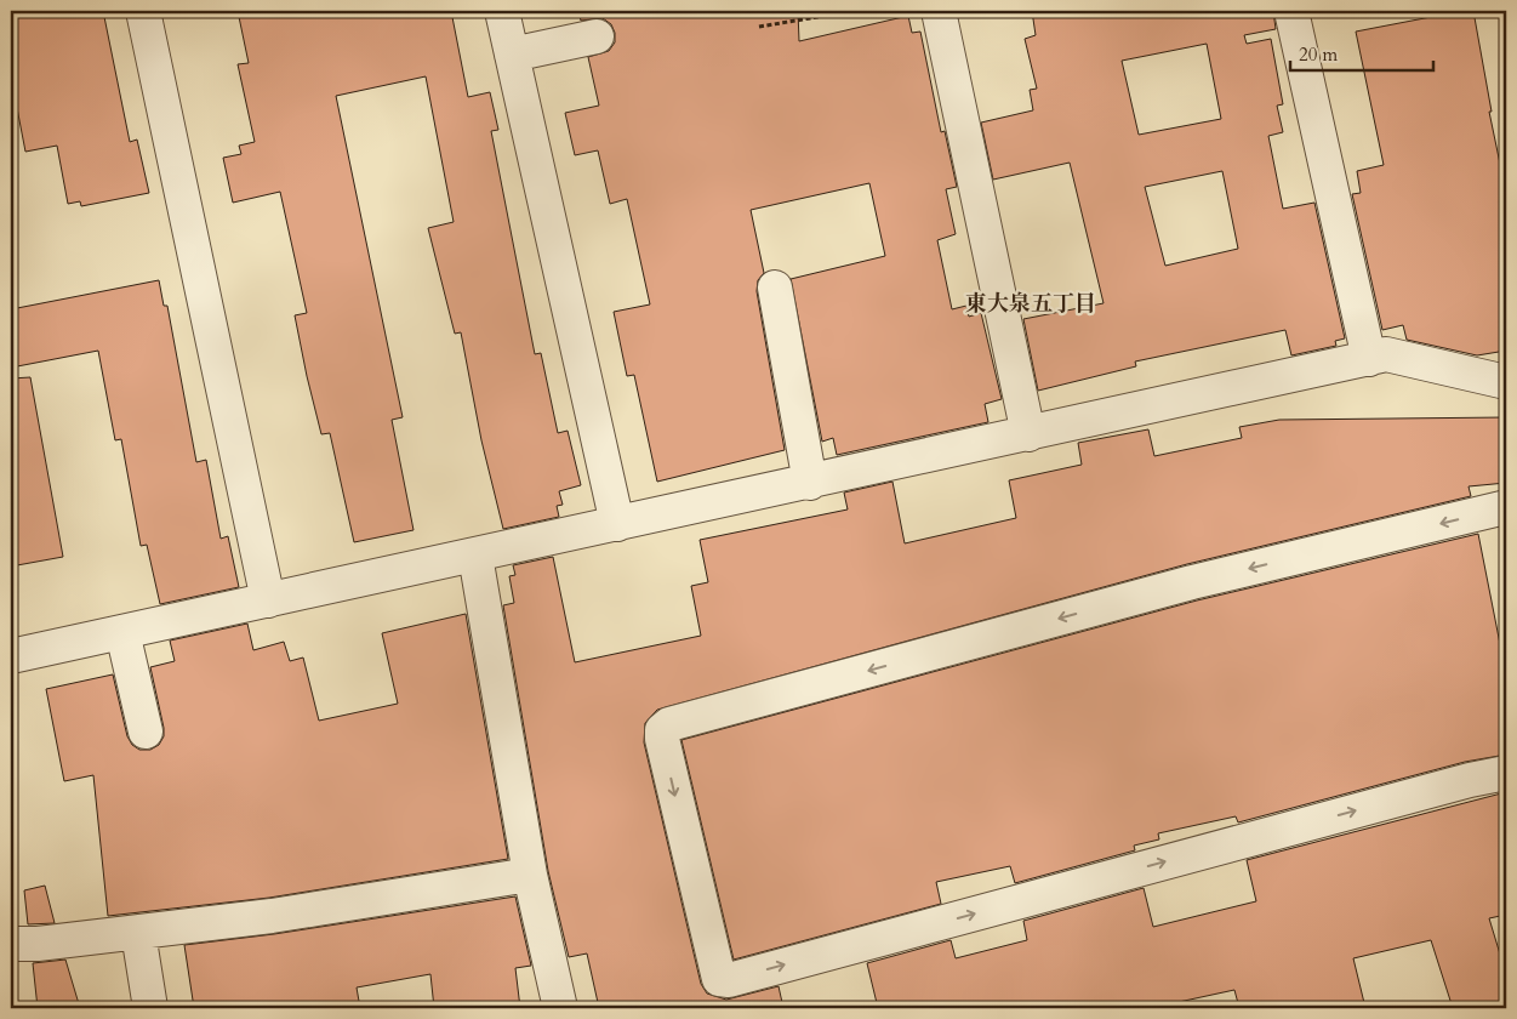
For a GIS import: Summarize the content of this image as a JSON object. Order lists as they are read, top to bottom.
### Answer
{
  "districts": ["東大泉五丁目"],
  "scale_bar": "20 m"
}
